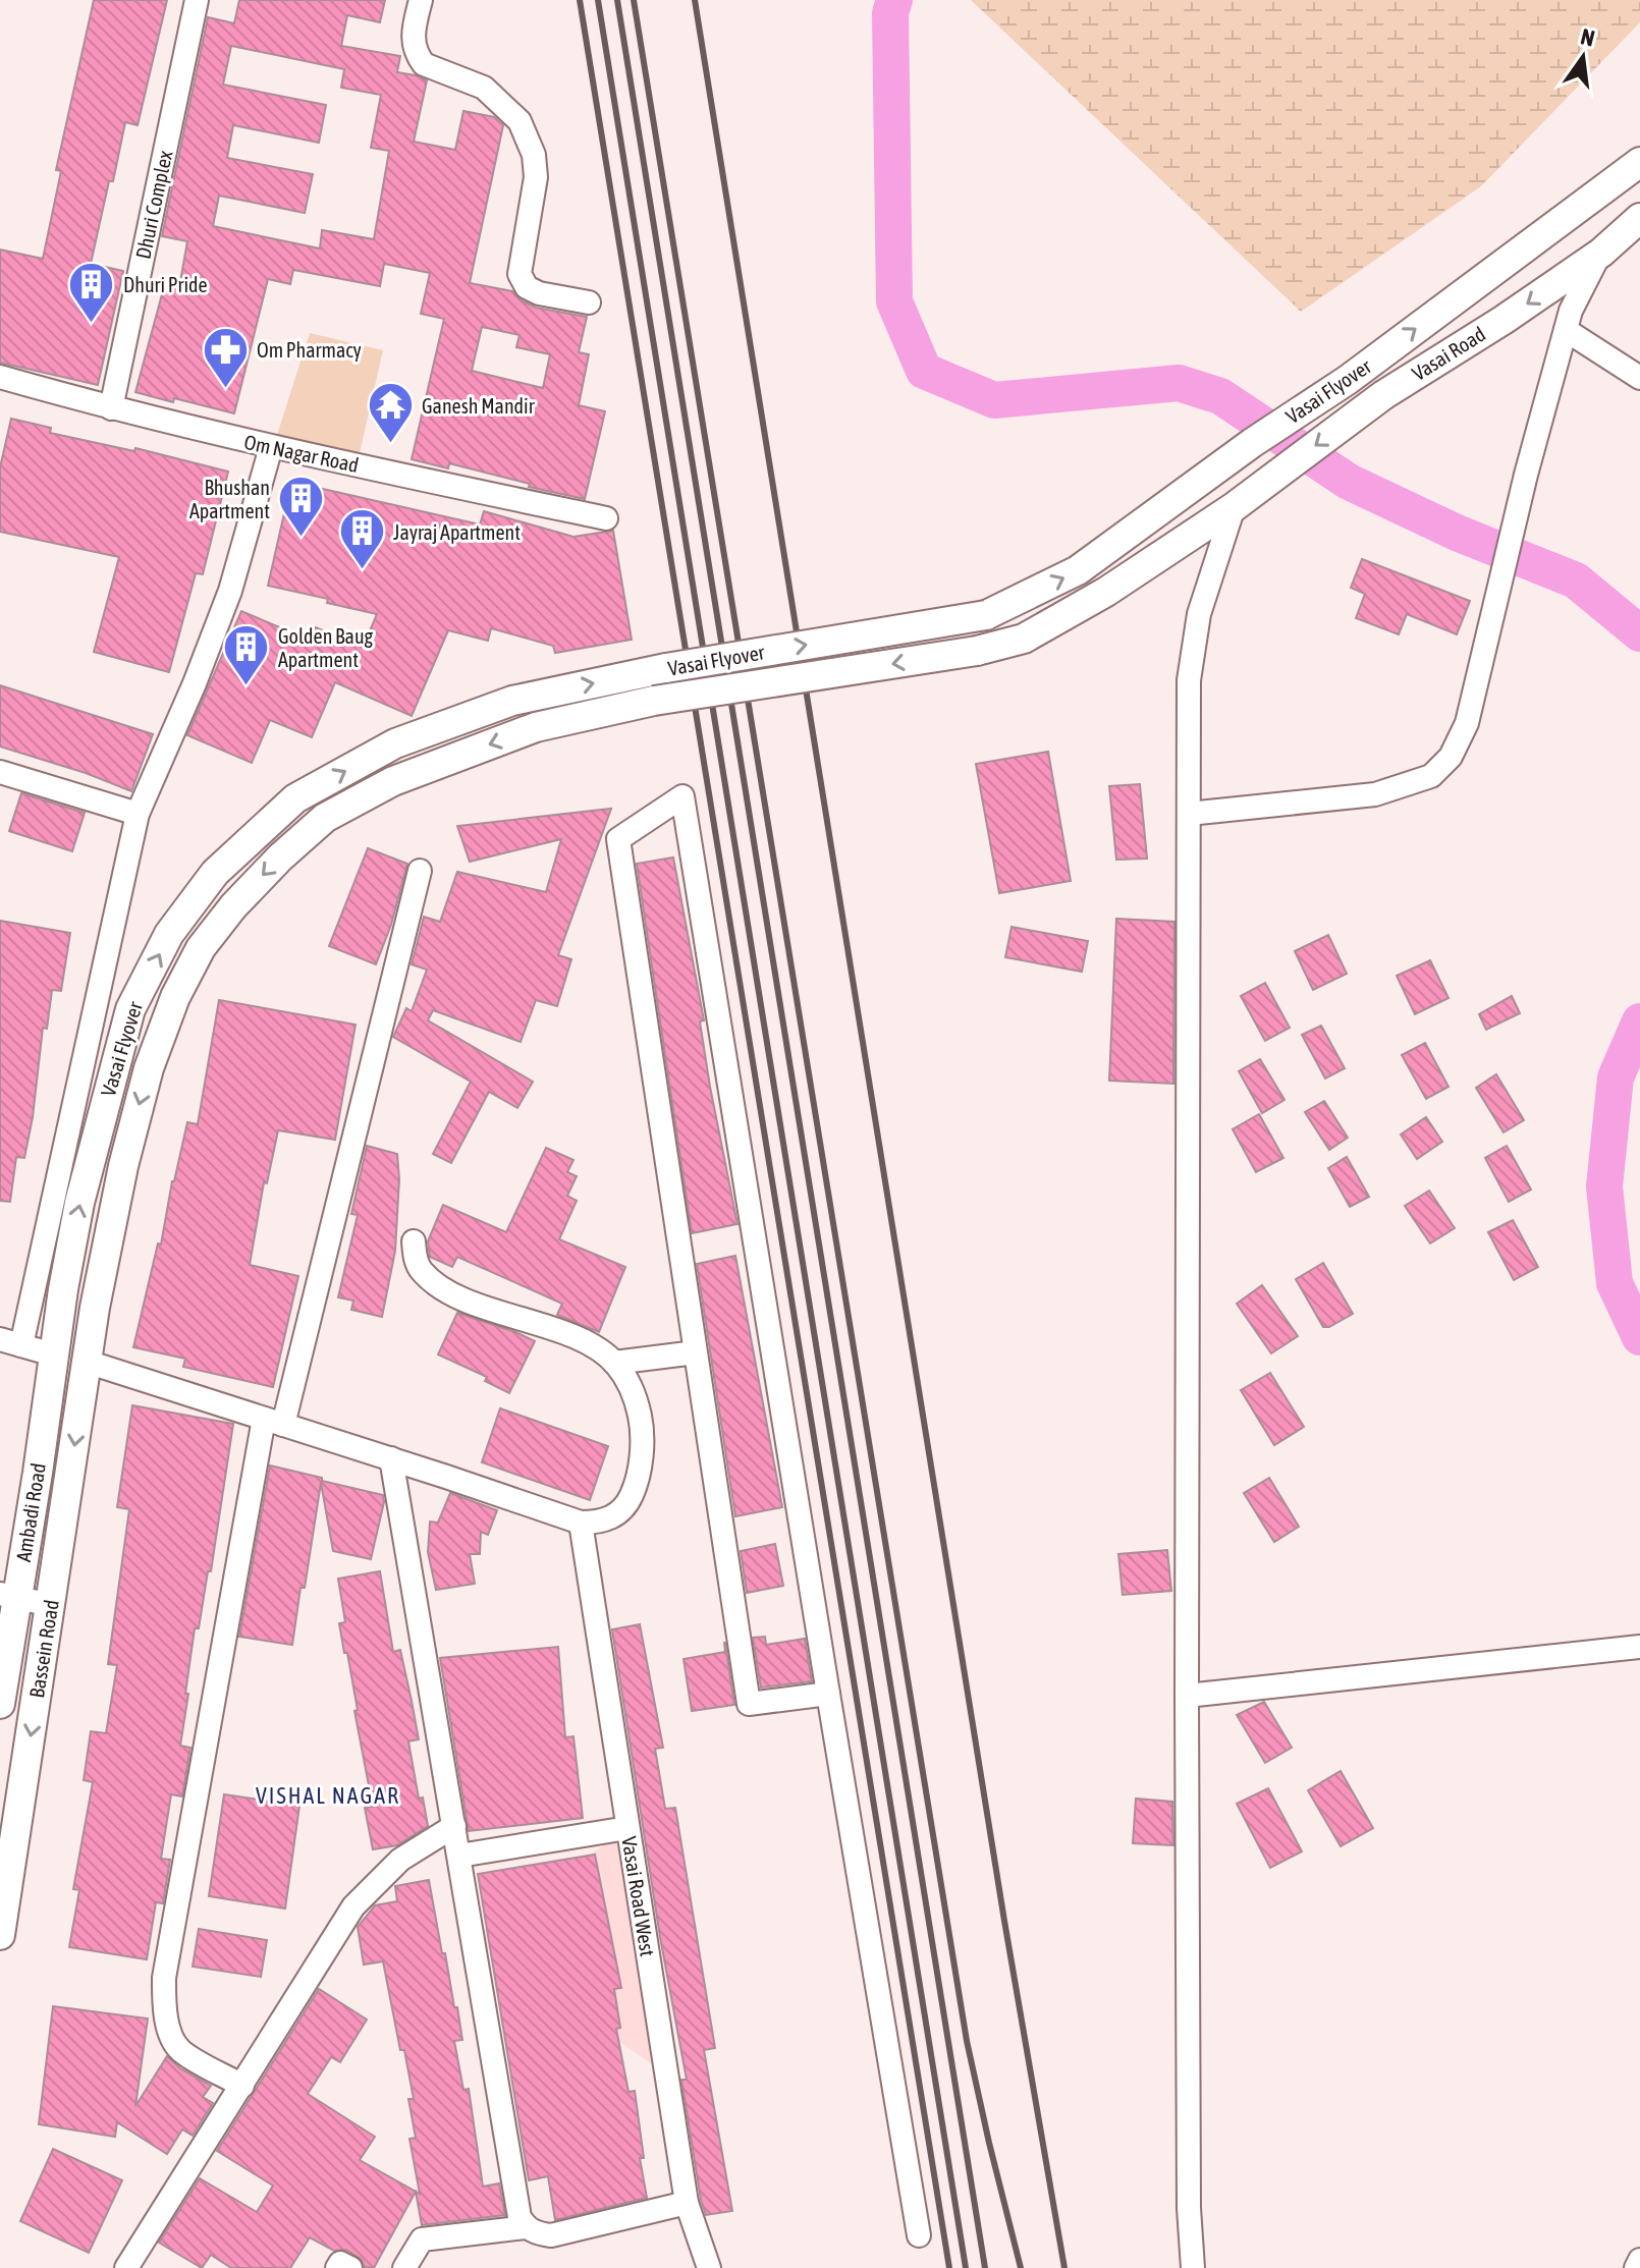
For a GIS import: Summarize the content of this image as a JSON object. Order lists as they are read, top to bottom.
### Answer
{
  "streets": {
    "main road": [
      "Vasai Road",
      "Vasai Flyover",
      "Ambadi Road",
      "Bassein Road"
    ],
    "street": ["Dhuri Complex", "Om Nagar Road", "Vasai Road West"]
  },
  "crossings": [
    ["Dhuri Complex", "Om Nagar Road"],
    ["Vasai Road", "Vasai Flyover"],
    ["Vasai Flyover", "Ambadi Road"],
    ["Vasai Flyover", "Bassein Road"]
  ],
  "one_way": ["Vasai Road", "Bassein Road"],
  "districts": ["VISHAL NAGAR"],
  "places": {
    "building": [
      "Dhuri Pride",
      "Bhushan Apartment",
      "Jayraj Apartment",
      "Golden Baug Apartment"
    ],
    "pharmacy": ["Om Pharmacy"],
    "temple": ["Ganesh Mandir"]
  },
  "north": "top"
}
